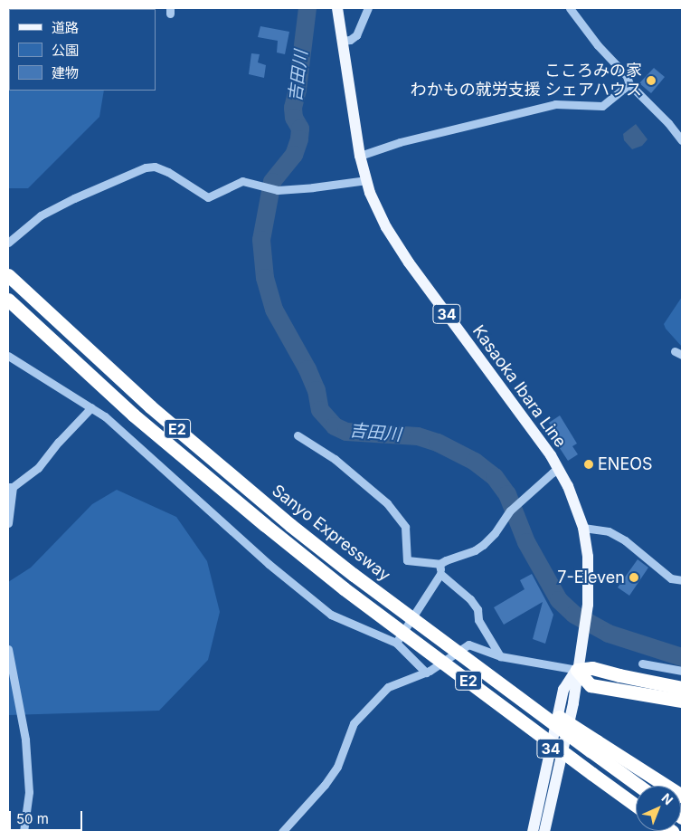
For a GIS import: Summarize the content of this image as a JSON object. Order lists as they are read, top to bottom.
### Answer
{
  "streets": {
    "highway": ["E2", "Sanyo Expressway"],
    "main road": ["34", "Kasaoka Ibara Line"]
  },
  "water": ["吉田川"],
  "places": ["こころみの家 わかもの就労支援 シェアハウス", "ENEOS", "7-Eleven"],
  "legend": ["道路", "公園", "建物"],
  "scale_bar": "50 m",
  "north": "top right"
}
